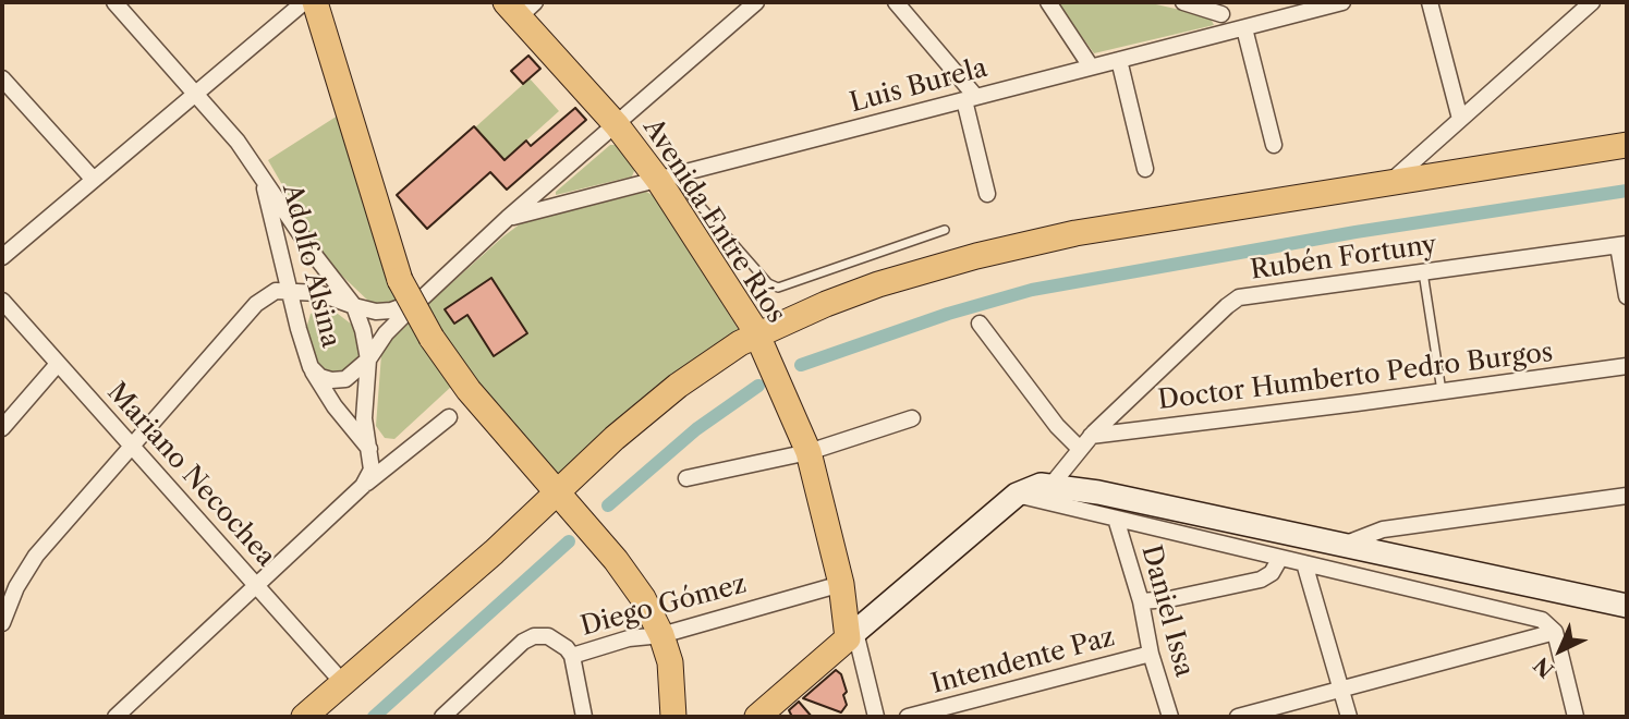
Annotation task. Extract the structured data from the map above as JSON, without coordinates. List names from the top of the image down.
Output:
{
  "streets": {
    "main road": ["Avenida Entre Ríos"],
    "street": [
      "Luis Burela",
      "Rubén Fortuny",
      "Adolfo Alsina",
      "Doctor Humberto Pedro Burgos",
      "Mariano Necochea",
      "Diego Gómez",
      "Daniel Issa",
      "Intendente Paz"
    ]
  },
  "crossings": [
    ["Luis Burela", "Avenida Entre Ríos"],
    ["Luis Burela", "Adolfo Alsina"],
    ["Avenida Entre Ríos", "Adolfo Alsina"],
    ["Avenida Entre Ríos", "Diego Gómez"],
    ["Rubén Fortuny", "Doctor Humberto Pedro Burgos"],
    ["Daniel Issa", "Intendente Paz"]
  ],
  "north": "bottom left"
}
